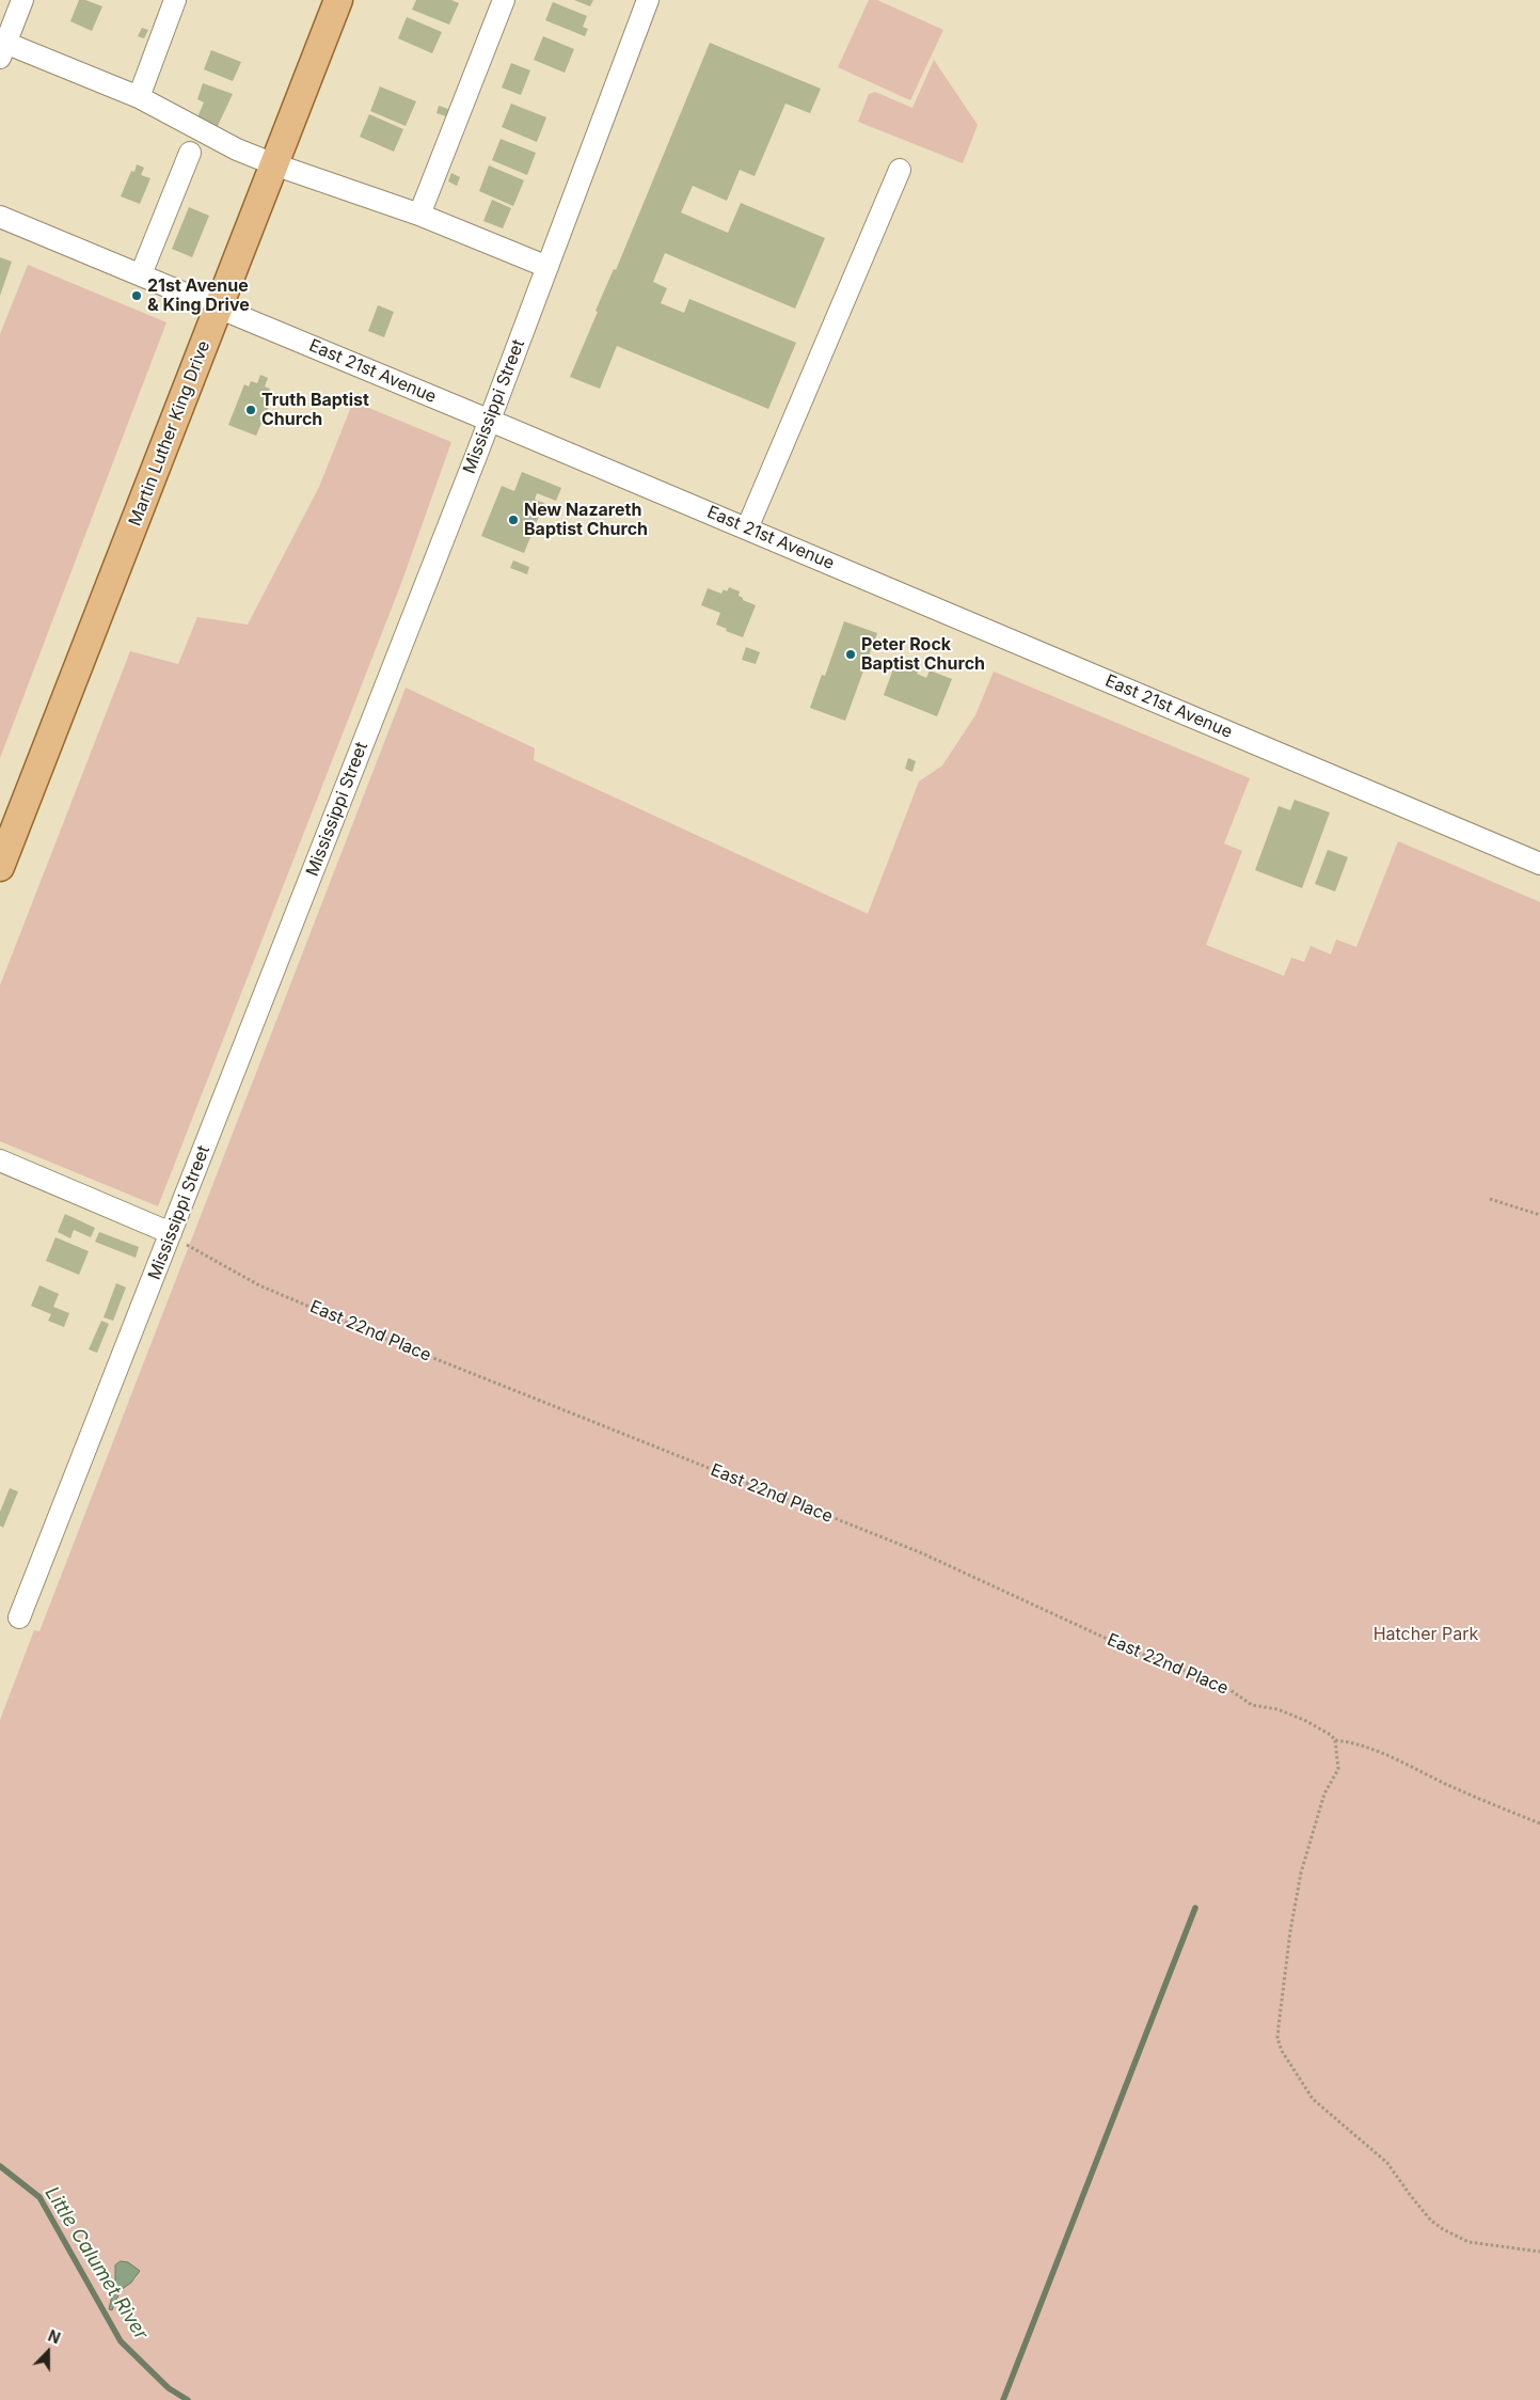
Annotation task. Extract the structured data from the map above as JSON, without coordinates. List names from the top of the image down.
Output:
{
  "streets": {
    "main road": ["Martin Luther King Drive"],
    "street": ["East 21st Avenue", "Mississippi Street"],
    "path": ["East 22nd Place"]
  },
  "crossings": [
    ["East 21st Avenue", "Mississippi Street"],
    ["East 21st Avenue", "Martin Luther King Drive"],
    ["Mississippi Street", "East 22nd Place"]
  ],
  "water": ["Little Calumet River"],
  "parks": ["Hatcher Park"],
  "places": [
    "21st Avenue & King Drive",
    "Truth Baptist Church",
    "New Nazareth Baptist Church",
    "Peter Rock Baptist Church"
  ],
  "north": "top"
}
